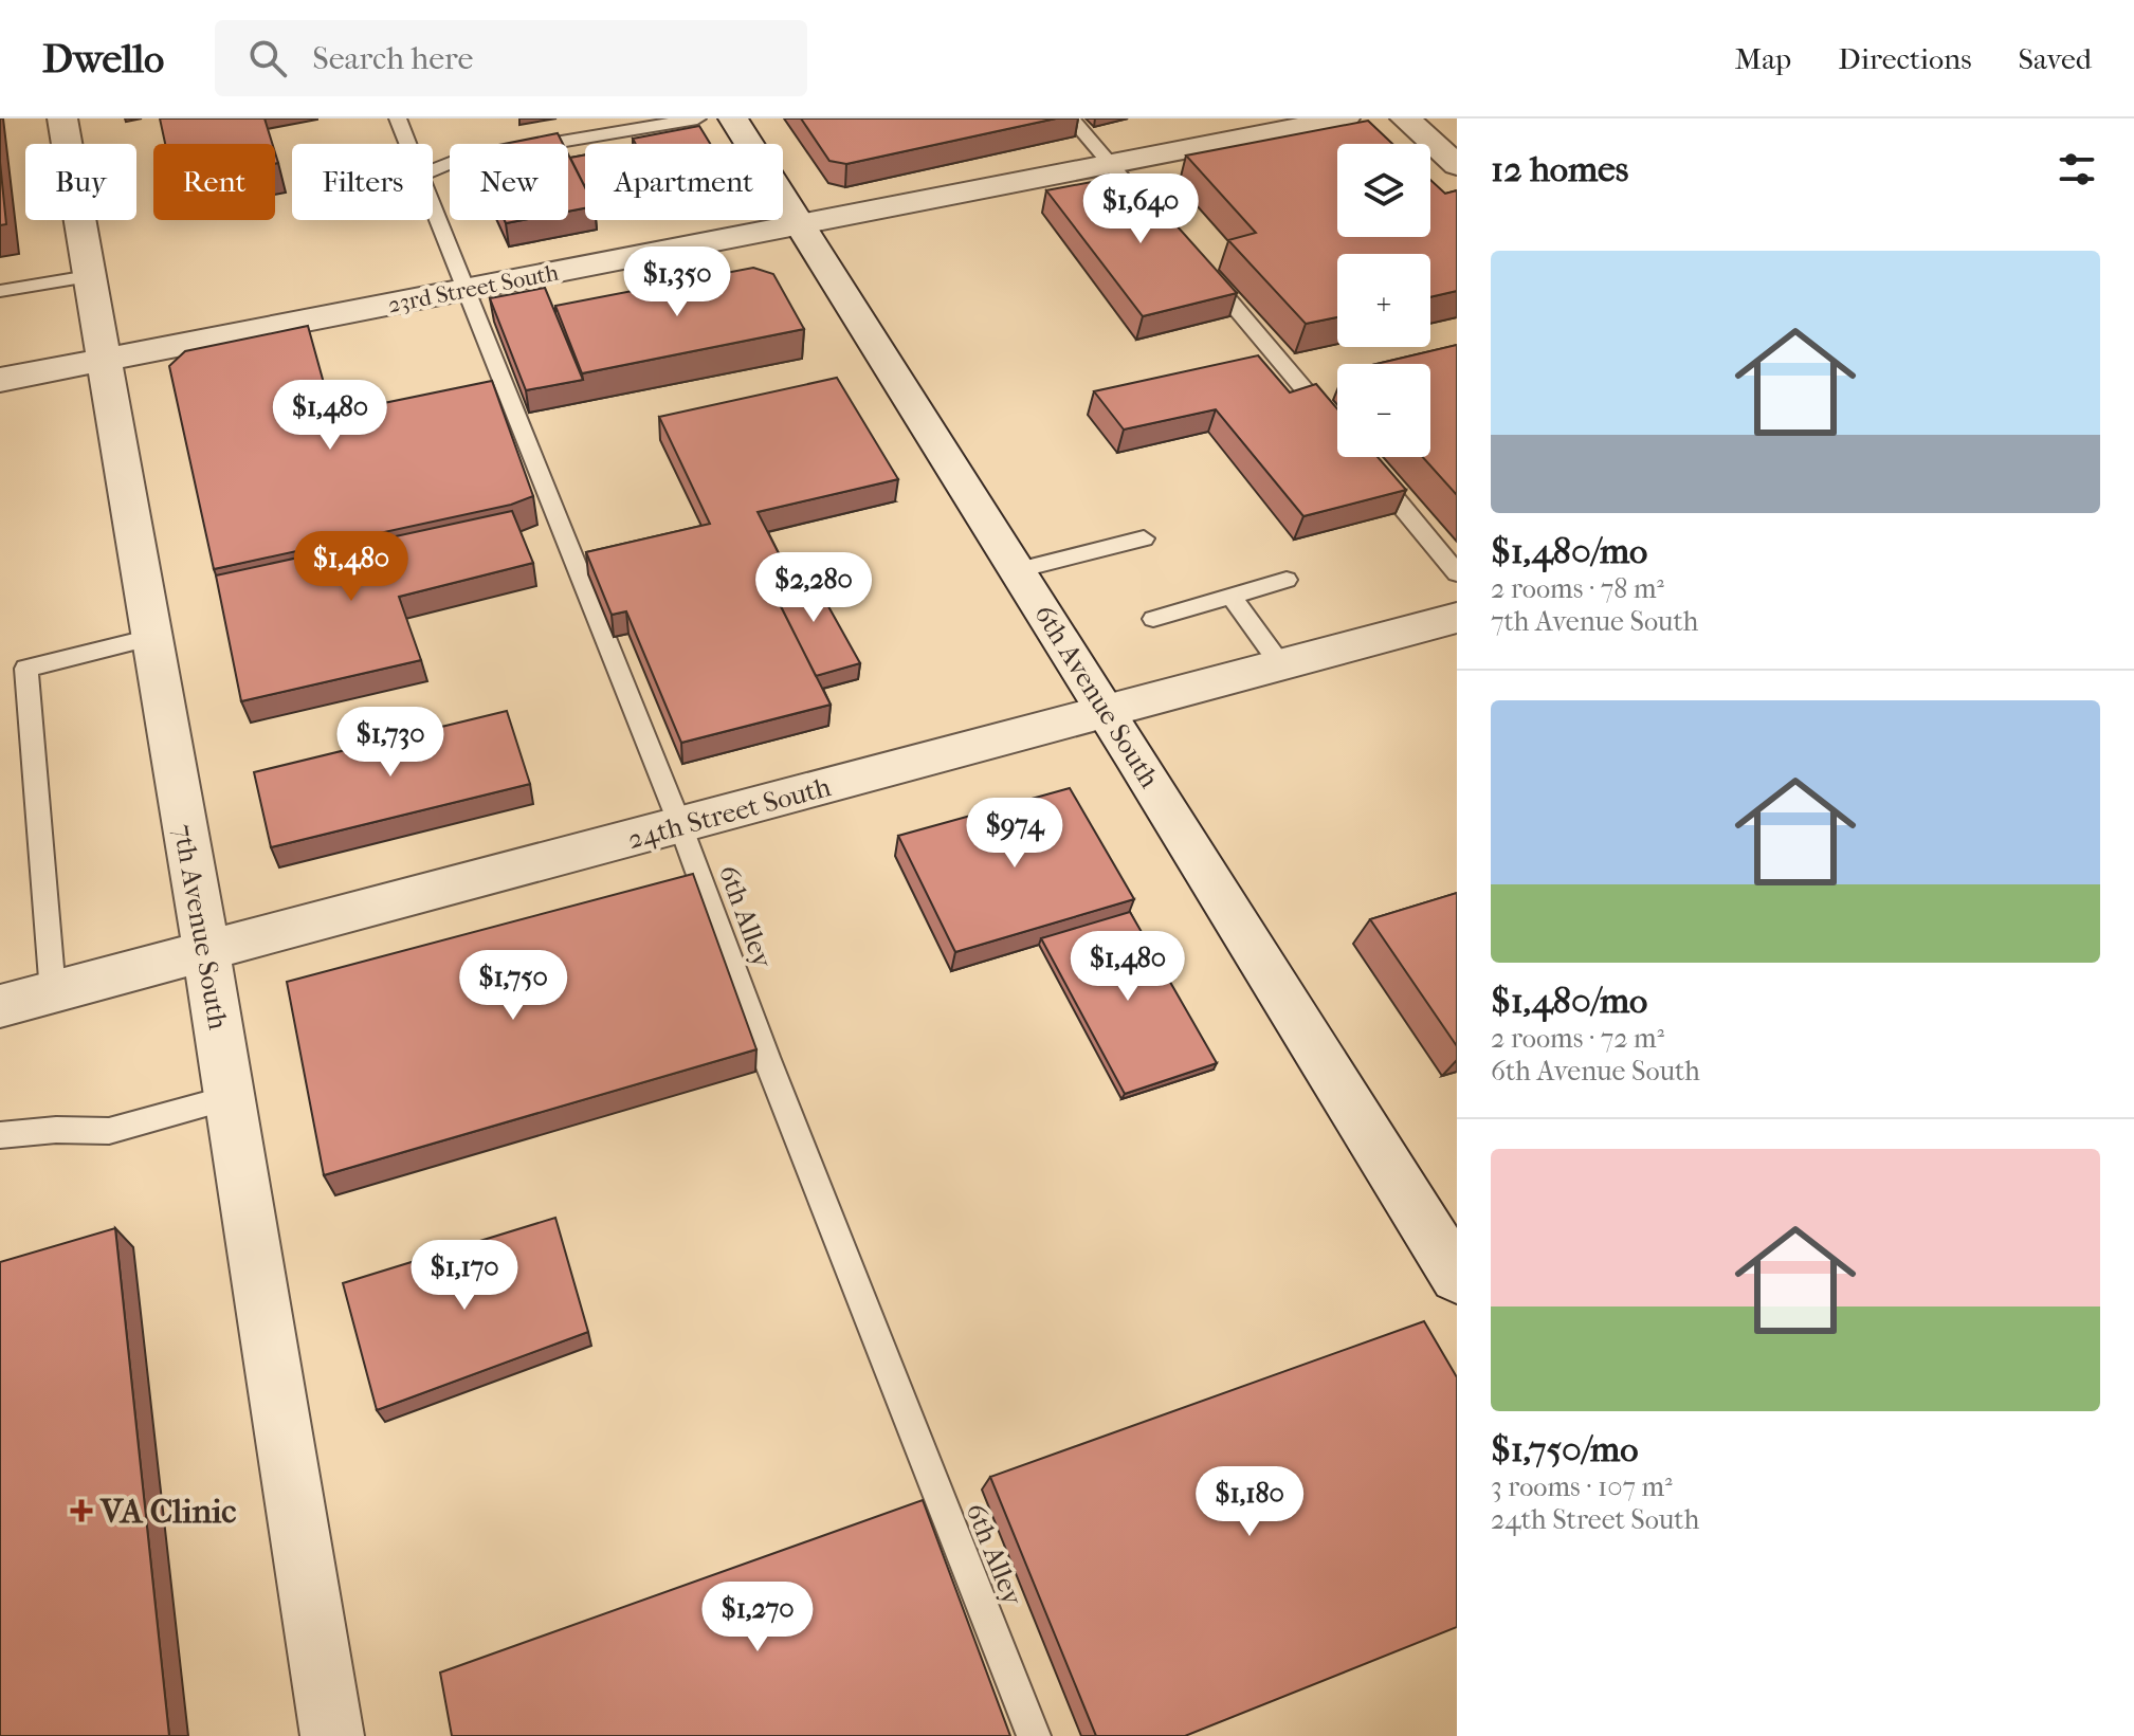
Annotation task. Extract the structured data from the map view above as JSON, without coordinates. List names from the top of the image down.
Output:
{
  "streets": {
    "street": [
      "23rd Street South",
      "6th Avenue South",
      "24th Street South",
      "7th Avenue South"
    ],
    "lane": ["6th Alley"]
  },
  "crossings": [
    ["23rd Street South", "6th Avenue South"],
    ["23rd Street South", "6th Alley"],
    ["23rd Street South", "7th Avenue South"],
    ["6th Avenue South", "24th Street South"],
    ["24th Street South", "6th Alley"],
    ["24th Street South", "7th Avenue South"]
  ],
  "places": {
    "health": ["VA Clinic"]
  },
  "page": {
    "header": "Dwello",
    "search": "Search here",
    "nav": ["Map", "Directions", "Saved"],
    "heading": "12 homes",
    "map_buttons": ["+", "−"],
    "chip": [
      "Buy",
      "Rent",
      "Filters",
      "New",
      "Apartment"
    ],
    "price": [
      "$1,640",
      "$1,350",
      "$1,480",
      "$1,480",
      "$2,280",
      "$1,730",
      "$974",
      "$1,480",
      "$1,750",
      "$1,170",
      "$1,180",
      "$1,270"
    ],
    "list": [
      {
        "name": "$1,480/mo",
        "note": "2 rooms · 78 m² · 7th Avenue South"
      },
      {
        "name": "$1,480/mo",
        "note": "2 rooms · 72 m² · 6th Avenue South"
      },
      {
        "name": "$1,750/mo",
        "note": "3 rooms · 107 m² · 24th Street South"
      }
    ]
  }
}
